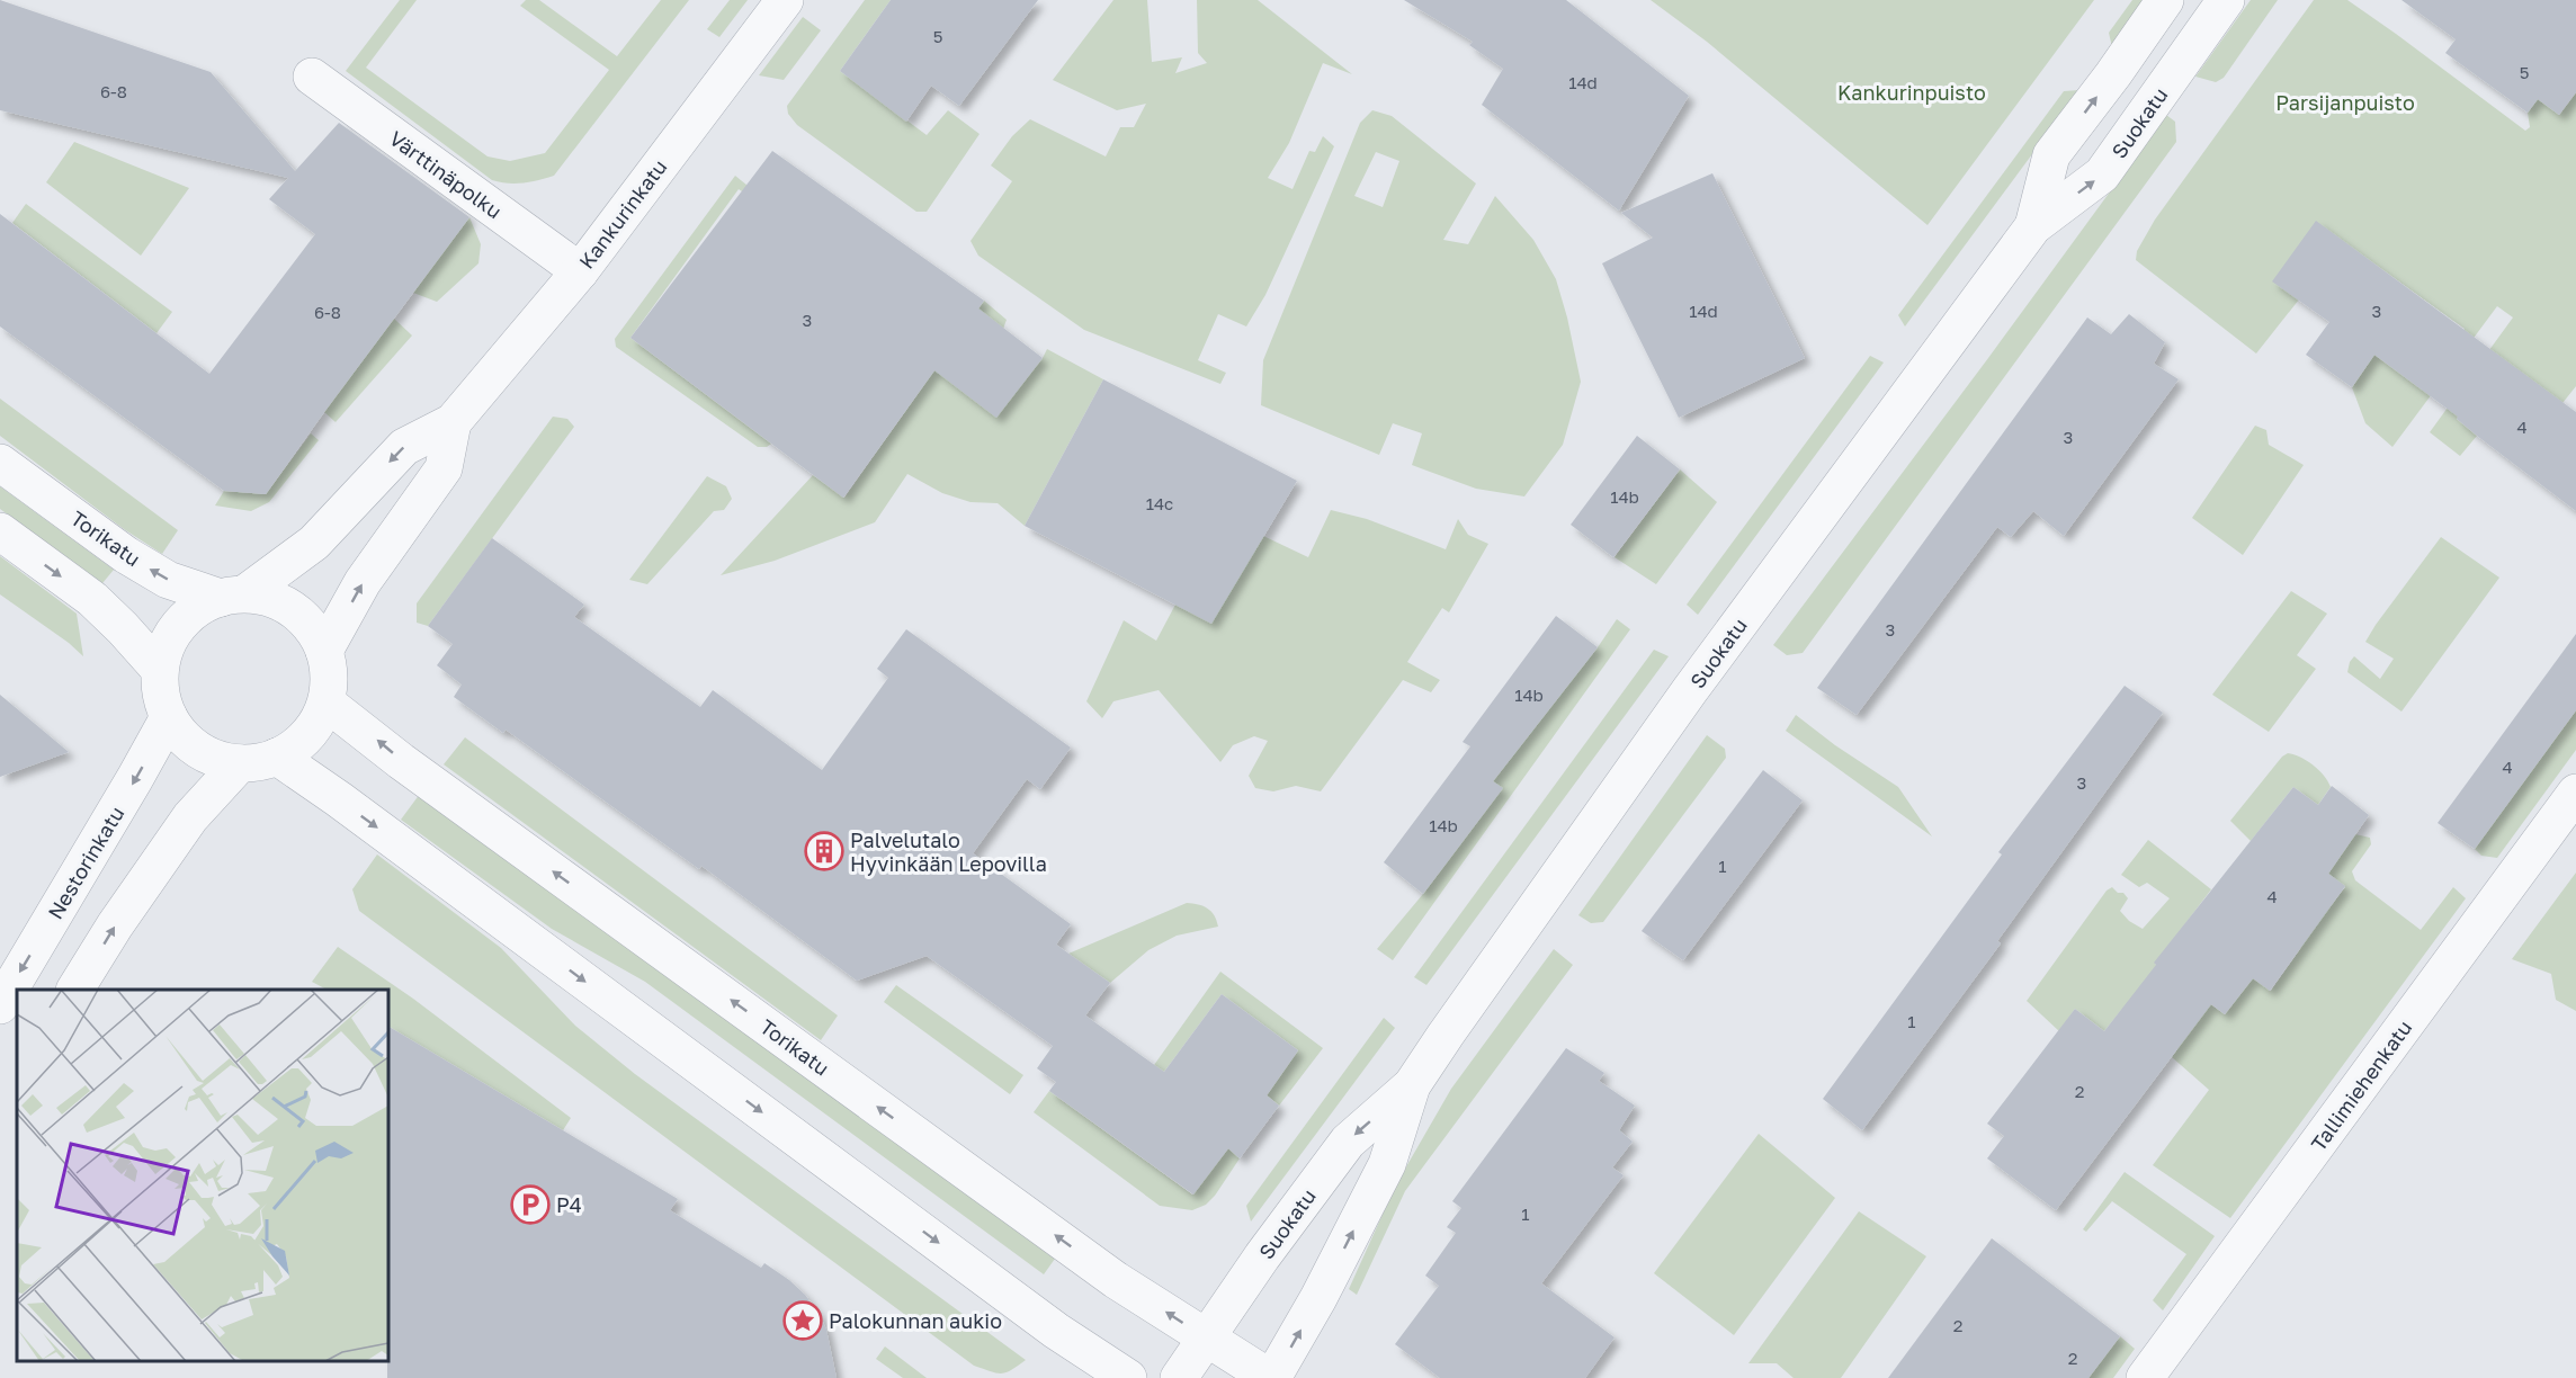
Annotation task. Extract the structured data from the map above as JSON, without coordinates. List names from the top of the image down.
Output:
{
  "streets": {
    "street": [
      "Suokatu",
      "Värttinäpolku",
      "Kankurinkatu",
      "Torikatu",
      "Nestorinkatu",
      "Tallimiehenkatu"
    ]
  },
  "crossings": [
    ["Suokatu", "Torikatu"],
    ["Värttinäpolku", "Kankurinkatu"],
    ["Kankurinkatu", "Torikatu"],
    ["Kankurinkatu", "Nestorinkatu"],
    ["Torikatu", "Nestorinkatu"]
  ],
  "parks": ["Kankurinpuisto", "Parsijanpuisto"],
  "places": {
    "building": ["Palvelutalo Hyvinkään Lepovilla"],
    "parking": ["P4"],
    "place": ["Palokunnan aukio"]
  },
  "house_numbers": [
    "5",
    "5",
    "14d",
    "6-8",
    "14d",
    "3",
    "6-8",
    "3",
    "4",
    "3",
    "14b",
    "14c",
    "3",
    "14b",
    "4",
    "3",
    "14b",
    "1",
    "4",
    "1",
    "2",
    "1",
    "2",
    "2"
  ]
}
